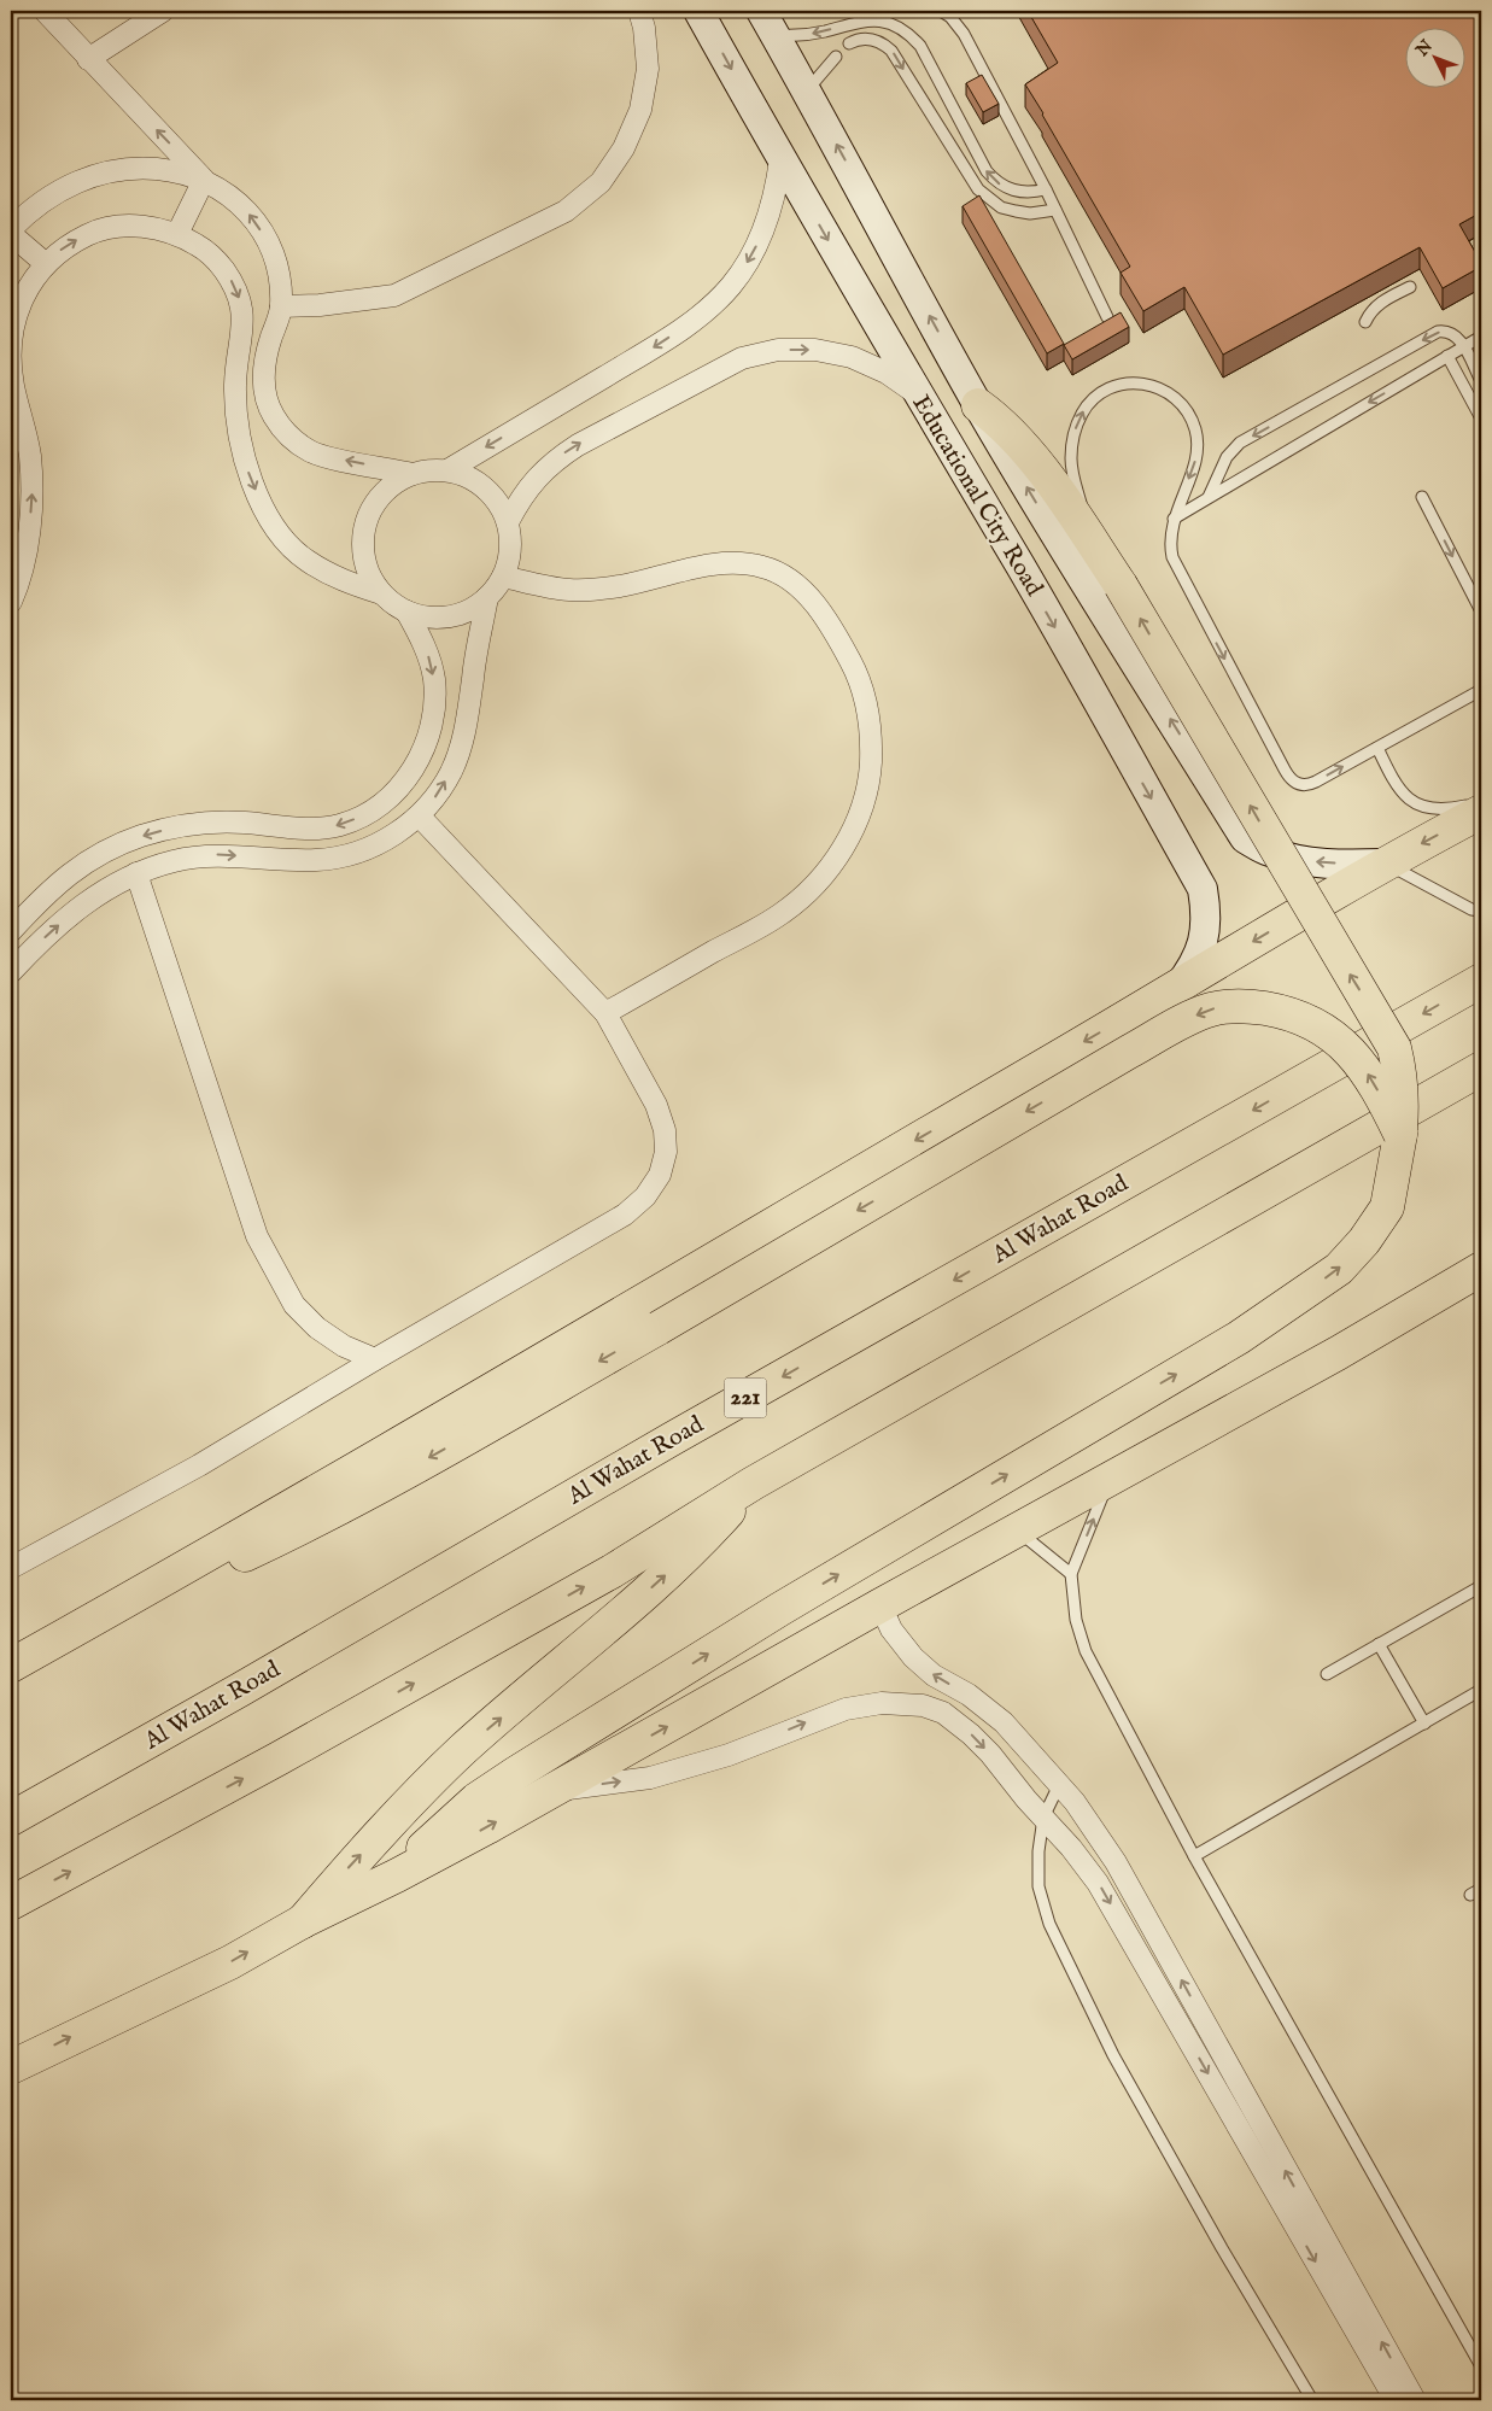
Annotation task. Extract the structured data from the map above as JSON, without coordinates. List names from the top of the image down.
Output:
{
  "streets": {
    "main road": ["Al Wahat Road", "221"],
    "street": ["Educational City Road"]
  },
  "north": "top left"
}
